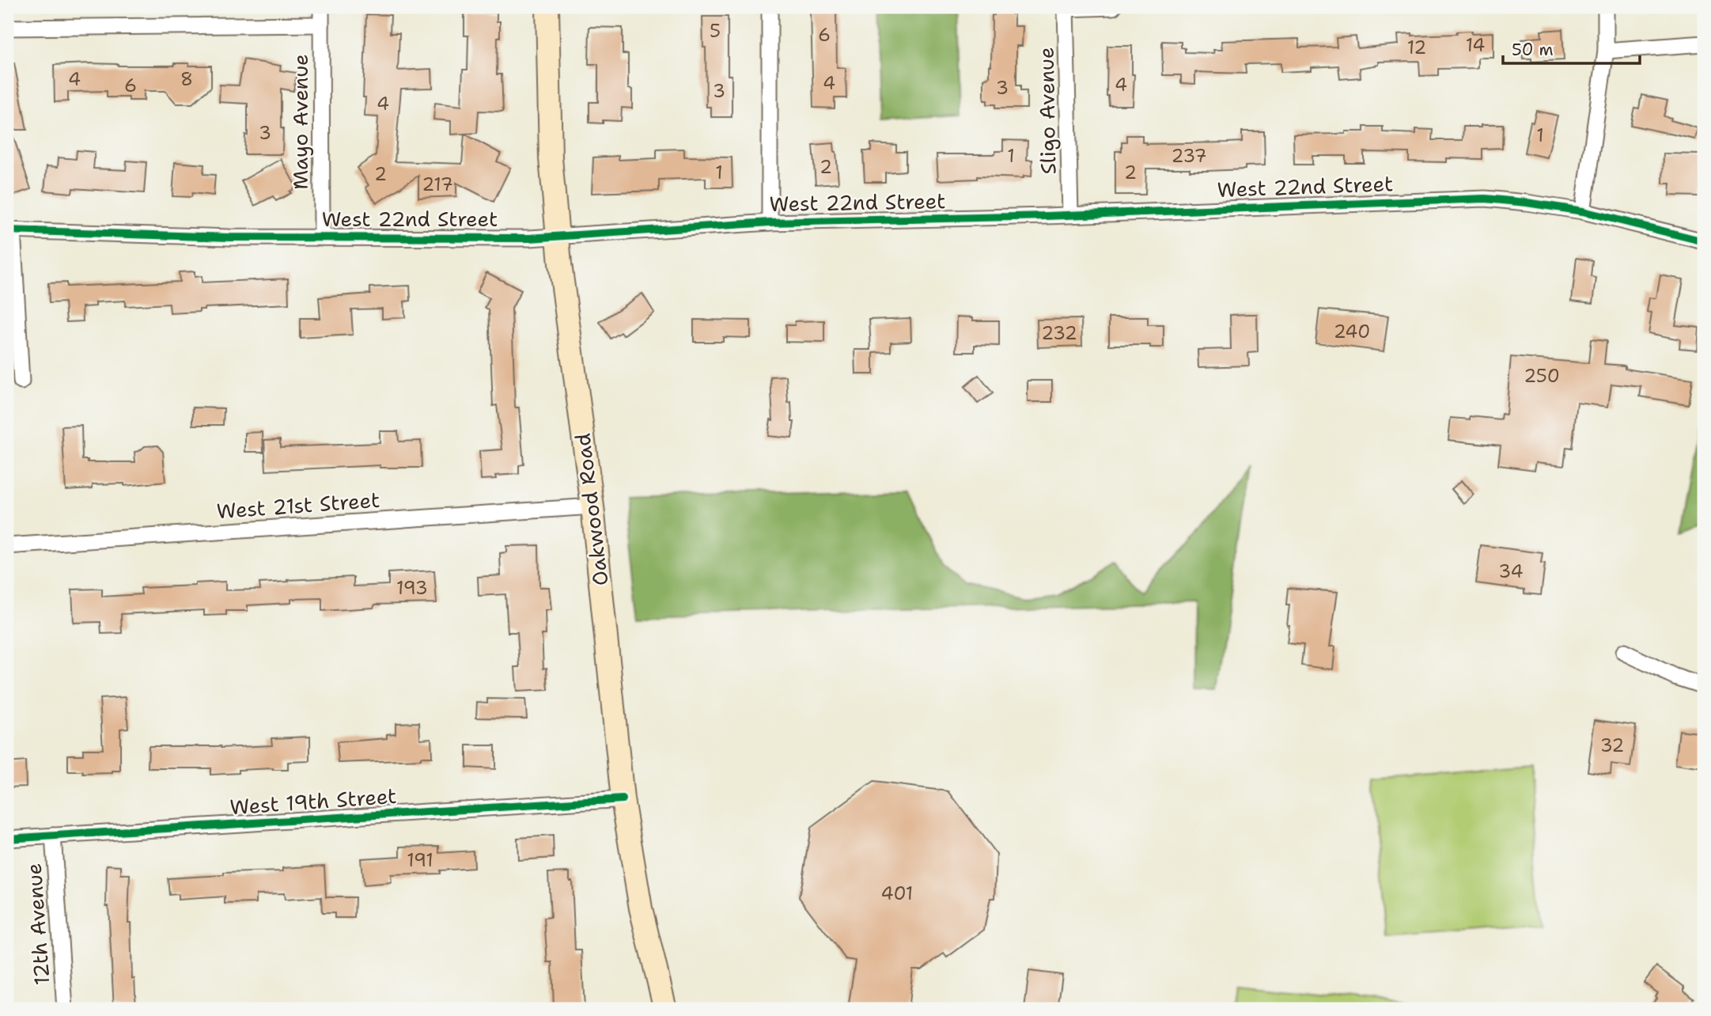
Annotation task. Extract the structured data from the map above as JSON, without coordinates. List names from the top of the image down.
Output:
{
  "streets": {
    "main road": ["Oakwood Road"],
    "street": [
      "Sligo Avenue",
      "Mayo Avenue",
      "West 22nd Street",
      "West 21st Street",
      "West 19th Street",
      "12th Avenue"
    ]
  },
  "crossings": [
    ["Sligo Avenue", "West 22nd Street"],
    ["Mayo Avenue", "West 22nd Street"],
    ["West 22nd Street", "Oakwood Road"],
    ["West 21st Street", "Oakwood Road"],
    ["Oakwood Road", "West 19th Street"],
    ["West 19th Street", "12th Avenue"]
  ],
  "house_numbers": [
    "5",
    "6",
    "14",
    "12",
    "4",
    "8",
    "4",
    "4",
    "6",
    "3",
    "3",
    "4",
    "3",
    "1",
    "1",
    "237",
    "2",
    "1",
    "2",
    "2",
    "217",
    "240",
    "232",
    "250",
    "34",
    "193",
    "32",
    "191",
    "401"
  ],
  "scale_bar": "50 m"
}
